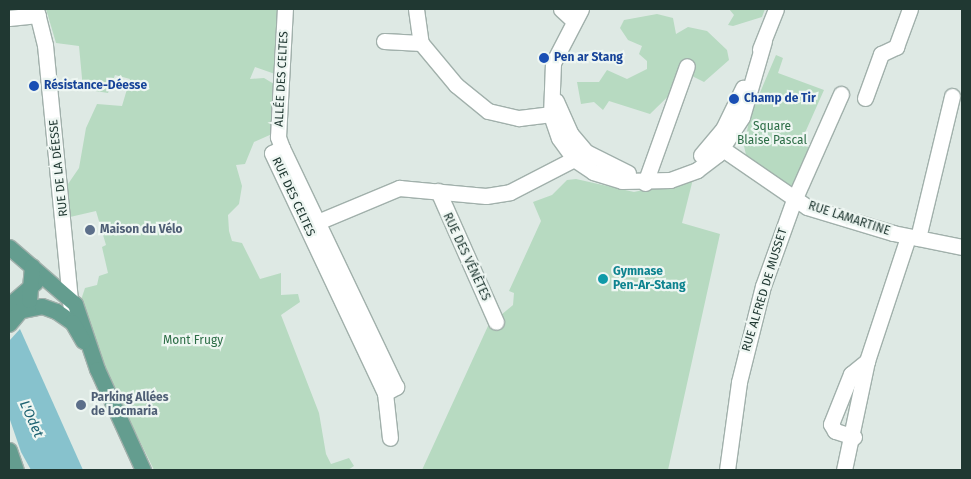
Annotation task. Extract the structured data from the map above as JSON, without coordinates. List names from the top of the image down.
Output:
{
  "streets": {
    "street": [
      "ALLÉE DES CELTES",
      "RUE DE LA DÉESSE",
      "RUE DES CELTES",
      "RUE LAMARTINE",
      "RUE DES VÉNÈTES",
      "RUE ALFRED DE MUSSET"
    ]
  },
  "crossings": [
    ["ALLÉE DES CELTES", "RUE DES CELTES"],
    ["RUE LAMARTINE", "RUE ALFRED DE MUSSET"]
  ],
  "water": ["L'Odet"],
  "parks": ["Square Blaise Pascal", "Mont Frugy"],
  "places": [
    "Pen ar Stang",
    "Résistance-Déesse",
    "Champ de Tir",
    "Maison du Vélo",
    "Gymnase Pen-Ar-Stang",
    "Parking Allées de Locmaria"
  ]
}
